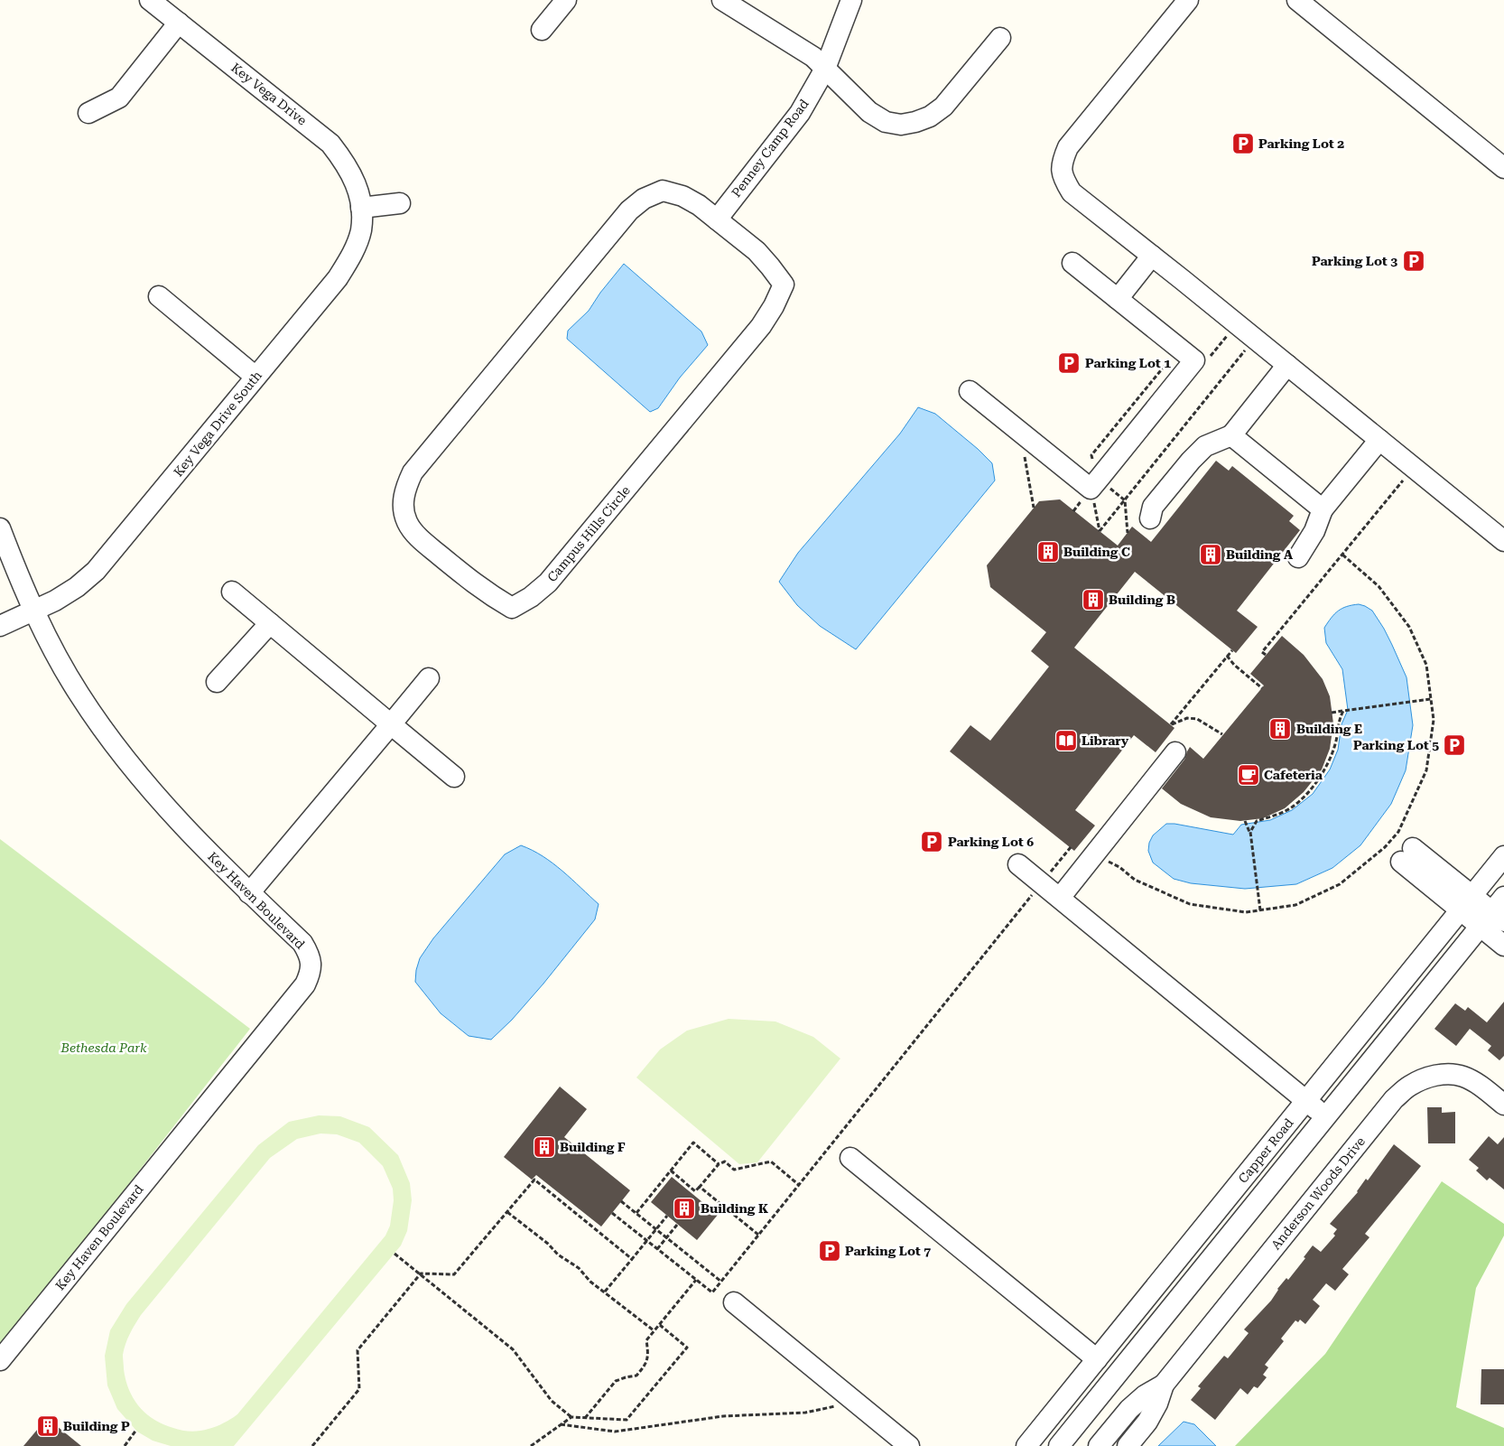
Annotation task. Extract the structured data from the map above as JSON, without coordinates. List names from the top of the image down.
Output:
{
  "streets": {
    "street": [
      "Key Vega Drive",
      "Penney Camp Road",
      "Key Vega Drive South",
      "Campus Hills Circle",
      "Key Haven Boulevard",
      "Capper Road",
      "Anderson Woods Drive"
    ]
  },
  "crossings": [
    ["Key Vega Drive", "Key Vega Drive South"],
    ["Penney Camp Road", "Campus Hills Circle"],
    ["Key Vega Drive South", "Key Haven Boulevard"]
  ],
  "parks": ["Bethesda Park"],
  "places": {
    "parking": [
      "Parking Lot 2",
      "Parking Lot 3",
      "Parking Lot 1",
      "Parking Lot 5",
      "Parking Lot 6",
      "Parking Lot 7"
    ],
    "building": [
      "Building C",
      "Building A",
      "Building B",
      "Building E",
      "Building F",
      "Building K",
      "Building P"
    ],
    "library": ["Library"],
    "cafe": ["Cafeteria"]
  }
}
